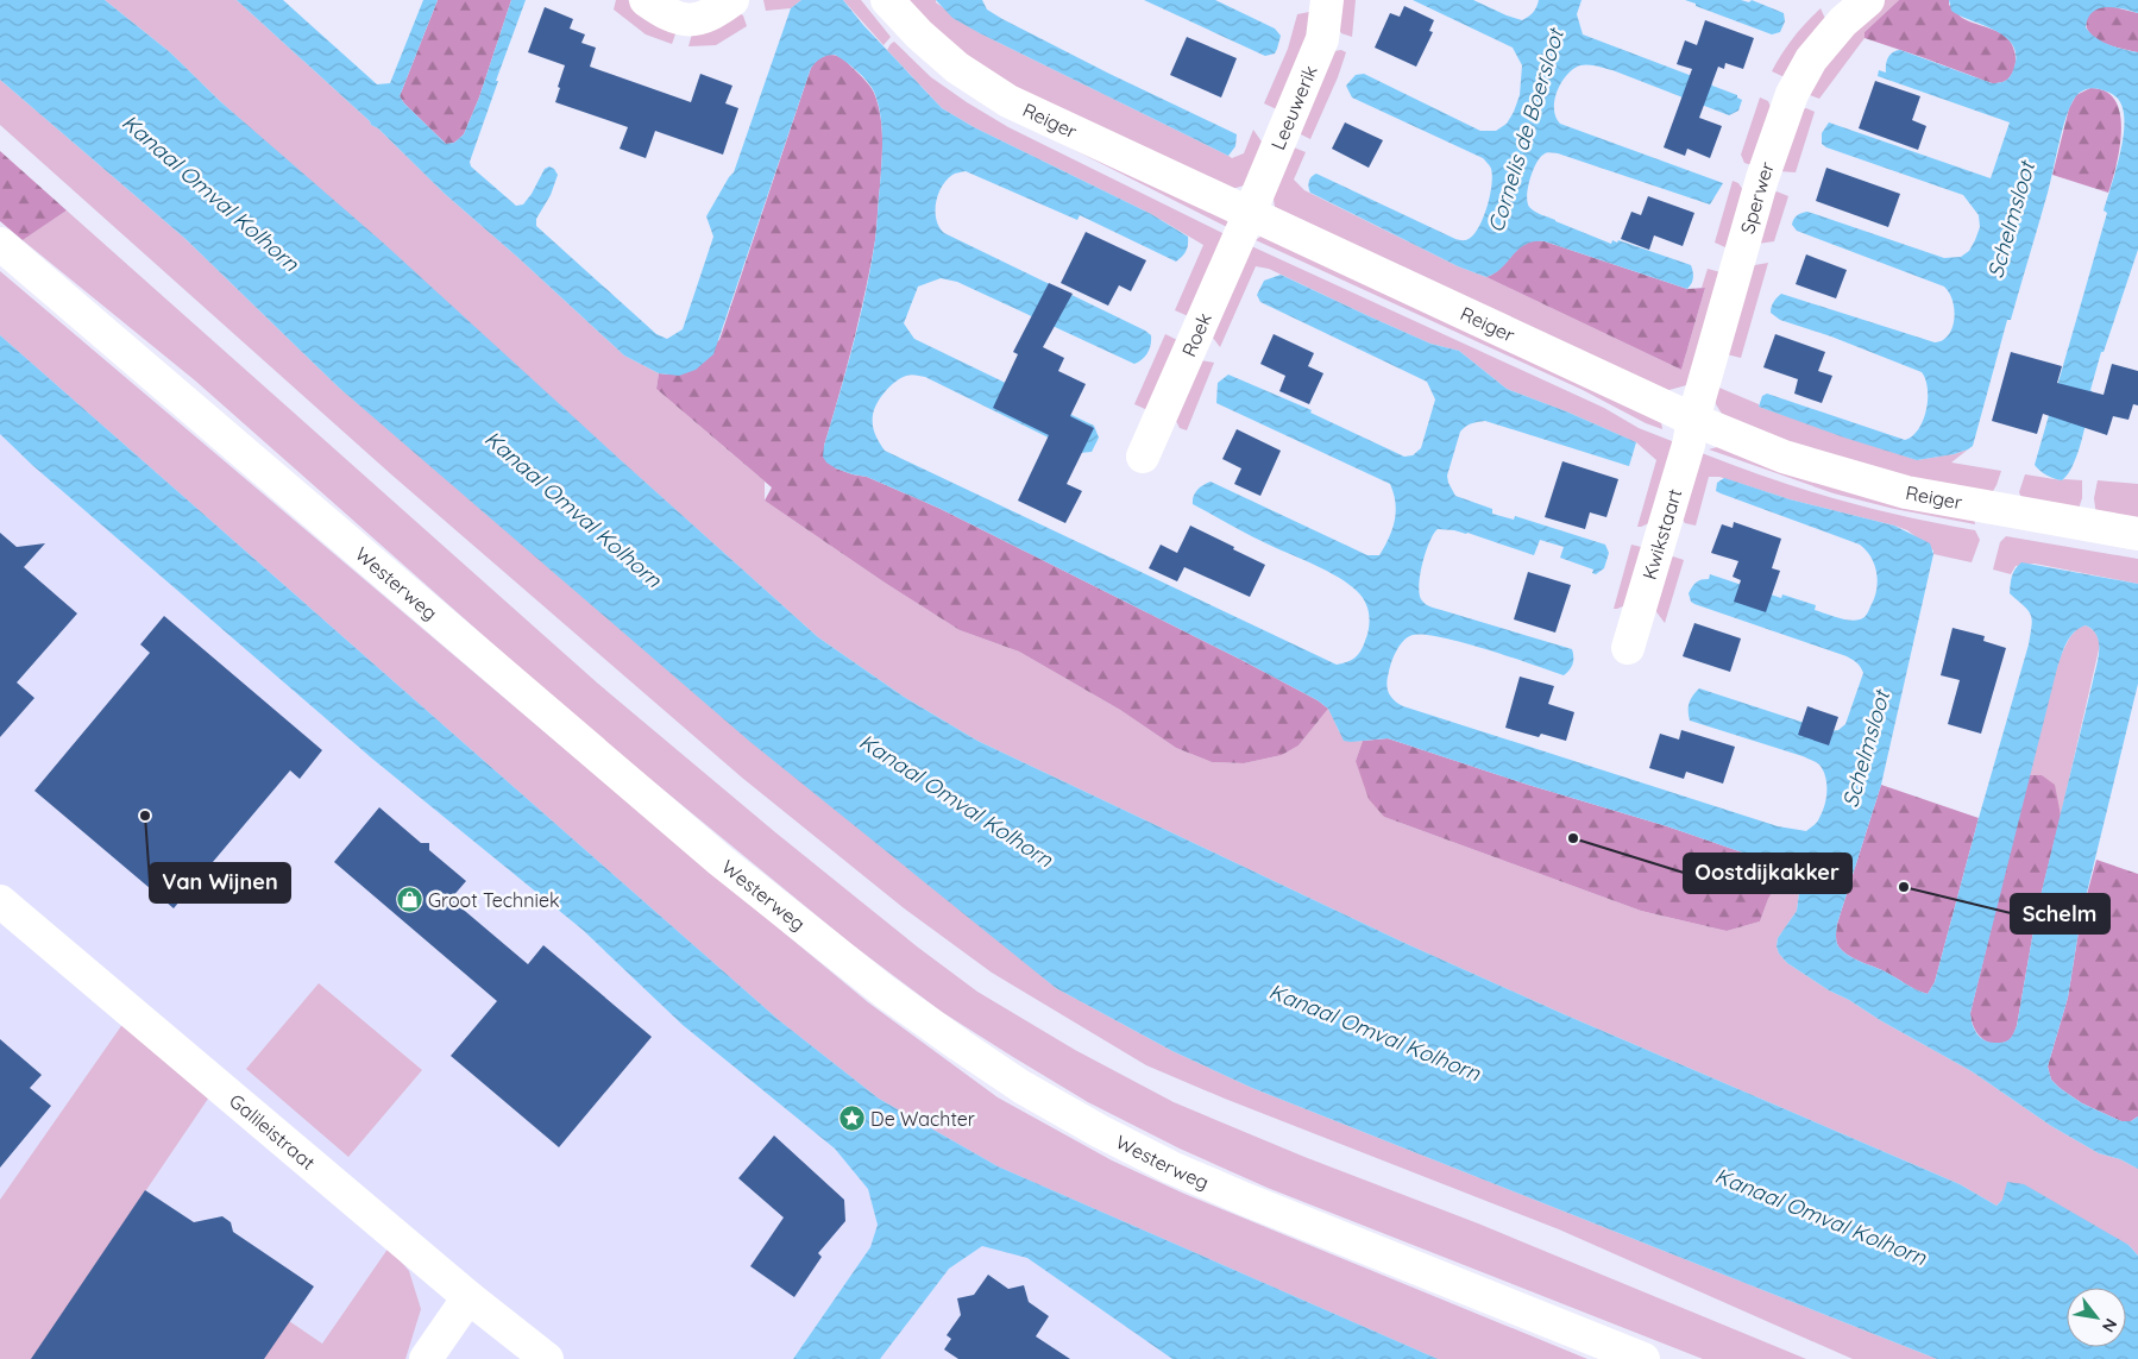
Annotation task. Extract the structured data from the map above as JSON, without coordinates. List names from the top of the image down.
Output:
{
  "streets": {
    "street": [
      "Leeuwerik",
      "Reiger",
      "Sperwer",
      "Roek",
      "Kwikstaart",
      "Westerweg",
      "Galileistraat"
    ]
  },
  "crossings": [
    ["Leeuwerik", "Reiger"],
    ["Leeuwerik", "Roek"],
    ["Reiger", "Sperwer"],
    ["Reiger", "Roek"],
    ["Reiger", "Kwikstaart"],
    ["Sperwer", "Kwikstaart"]
  ],
  "water": ["Cornelis de Boersloot", "Kanaal Omval Kolhorn", "Schelmsloot"],
  "places": {
    "other": ["Van Wijnen", "Oostdijkakker", "Schelm"],
    "shop": ["Groot Techniek"],
    "place": ["De Wachter"]
  },
  "north": "bottom right"
}
